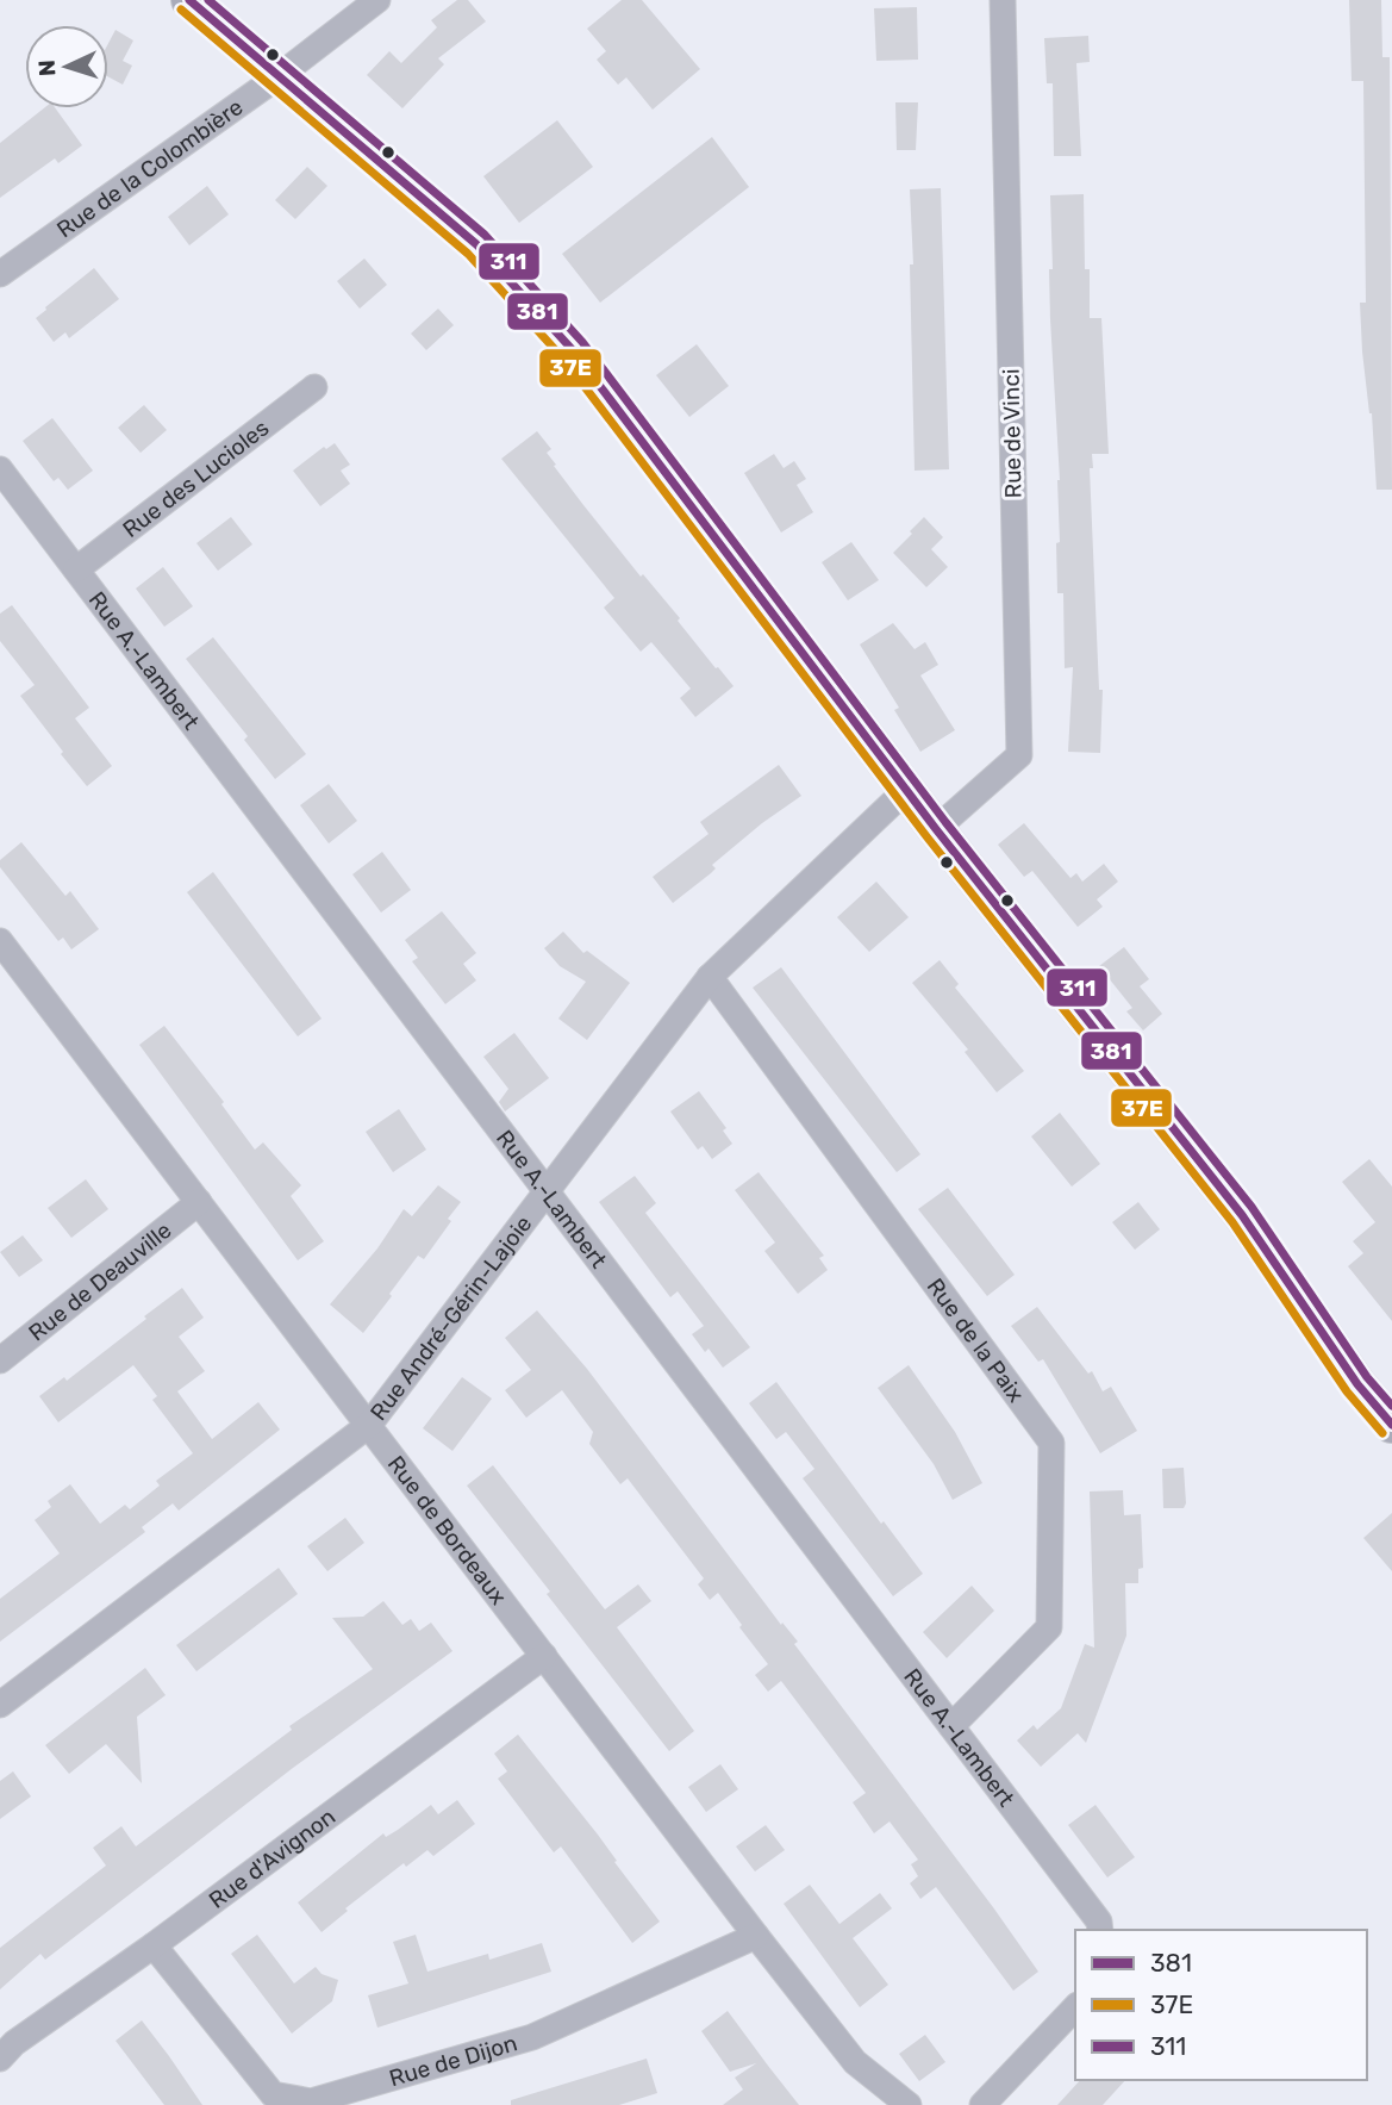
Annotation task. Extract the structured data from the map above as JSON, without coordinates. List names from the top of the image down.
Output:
{
  "streets": {
    "street": [
      "Rue de la Colombière",
      "Rue de Vinci",
      "Rue des Lucioles",
      "Rue A.-Lambert",
      "Rue de Deauville",
      "Rue André-Gérin-Lajoie",
      "Rue de la Paix",
      "Rue de Bordeaux",
      "Rue d'Avignon",
      "Rue de Dijon"
    ]
  },
  "crossings": [
    ["Rue des Lucioles", "Rue A.-Lambert"],
    ["Rue A.-Lambert", "Rue André-Gérin-Lajoie"],
    ["Rue A.-Lambert", "Rue de la Paix"],
    ["Rue de Deauville", "Rue de Bordeaux"],
    ["Rue André-Gérin-Lajoie", "Rue de la Paix"],
    ["Rue André-Gérin-Lajoie", "Rue de Bordeaux"],
    ["Rue de Bordeaux", "Rue d'Avignon"],
    ["Rue de Bordeaux", "Rue de Dijon"],
    ["Rue d'Avignon", "Rue de Dijon"]
  ],
  "lines": ["transit line 381", "transit line 311", "transit line 37E"],
  "legend": ["381", "37E", "311"],
  "north": "left"
}
